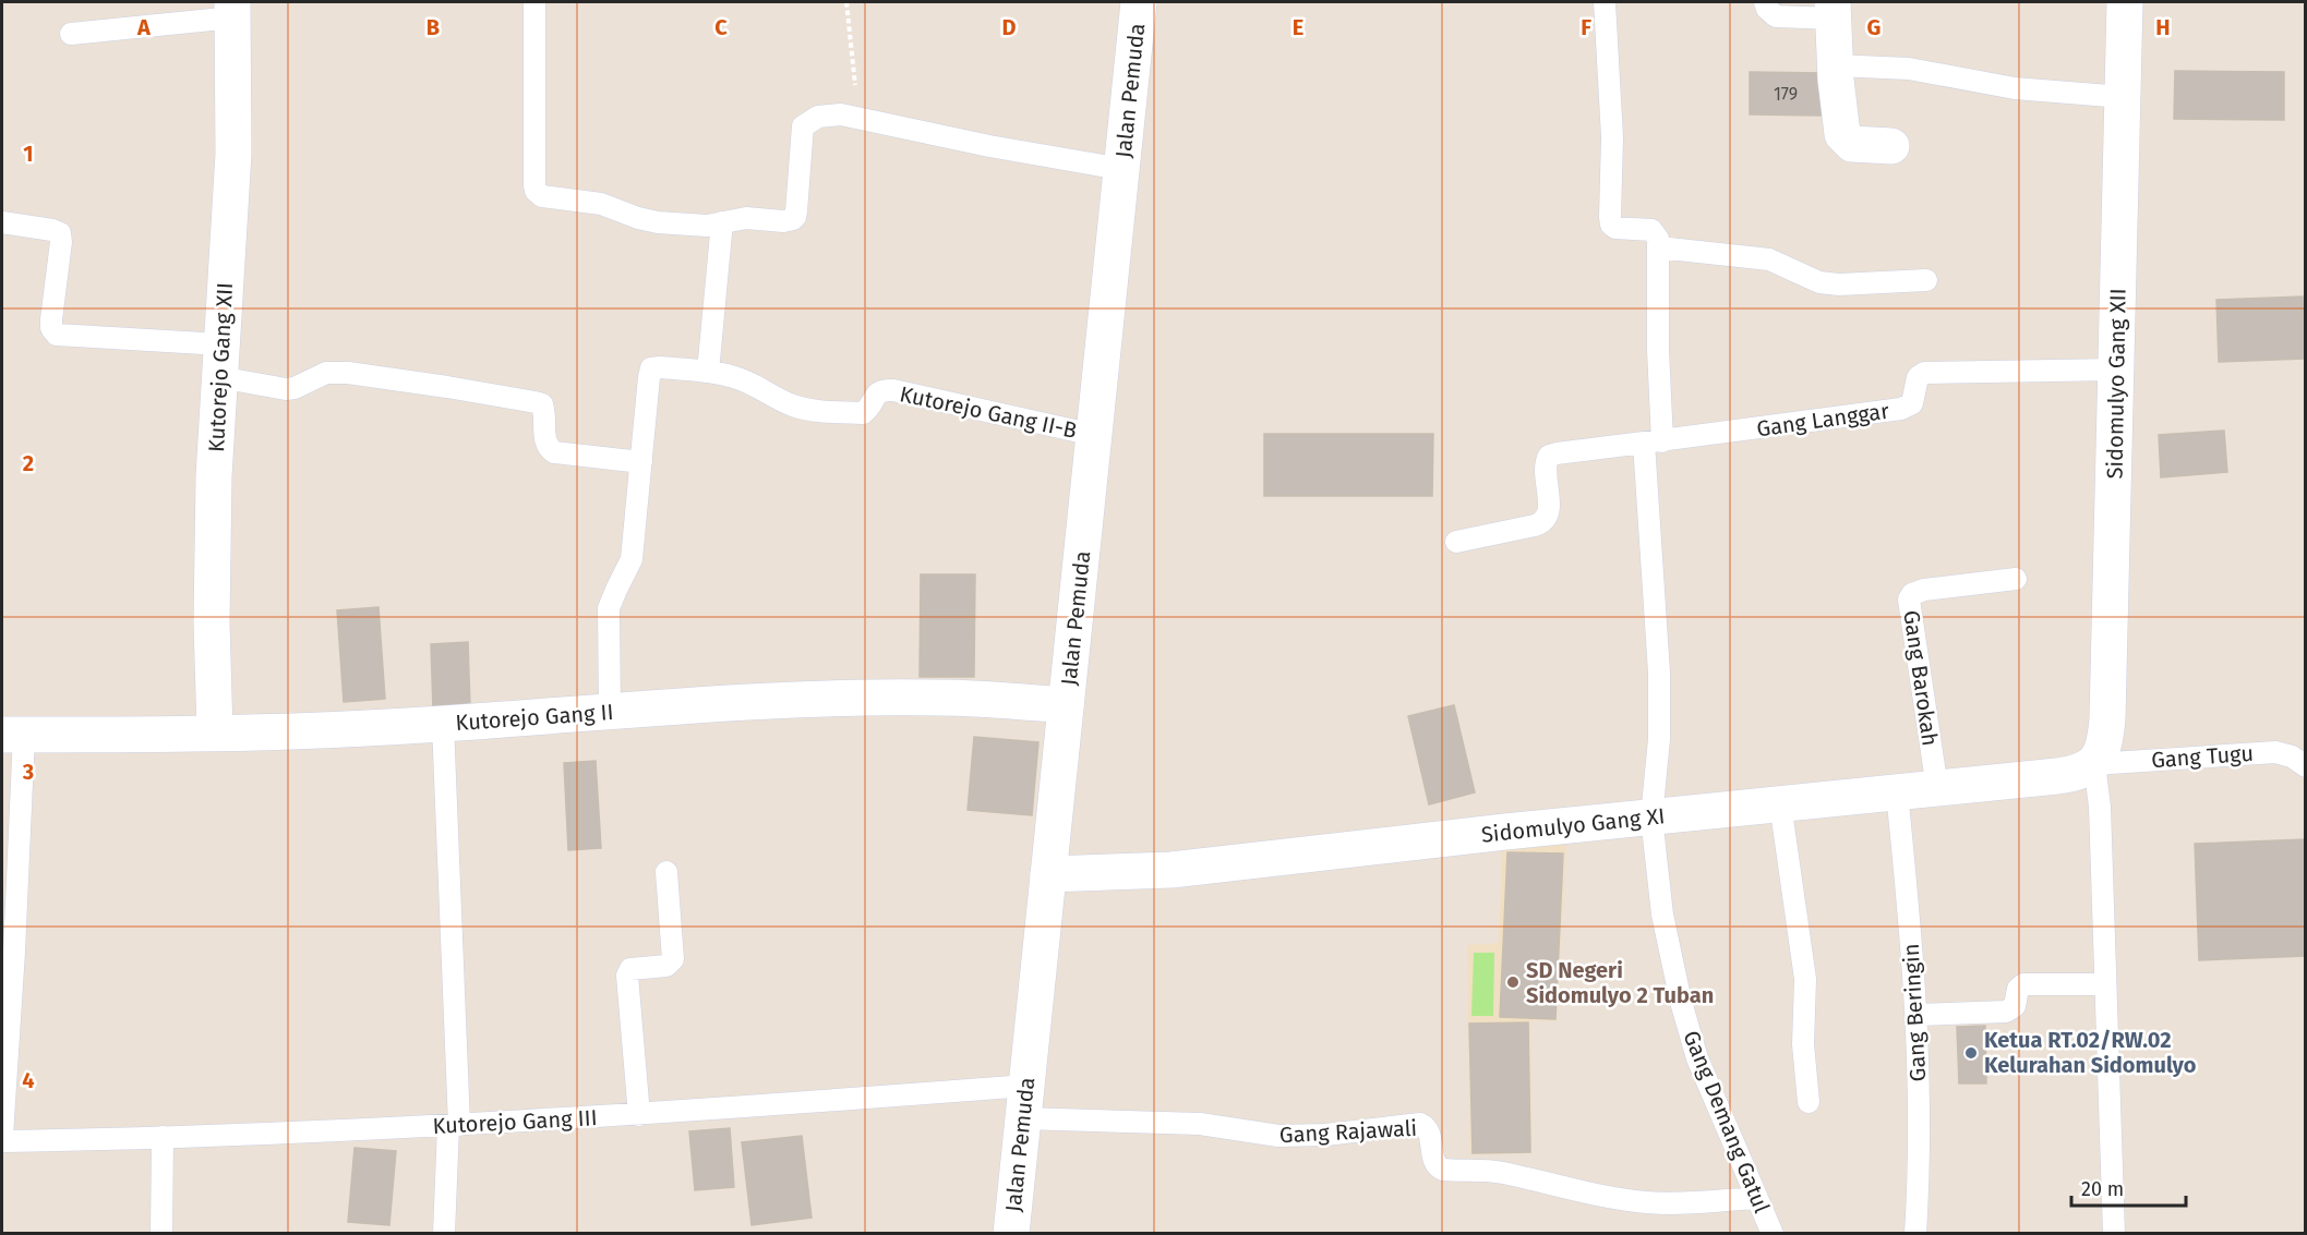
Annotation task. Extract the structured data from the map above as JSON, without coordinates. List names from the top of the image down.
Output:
{
  "streets": {
    "street": [
      "Jalan Pemuda",
      "Kutorejo Gang XII",
      "Sidomulyo Gang XII",
      "Kutorejo Gang II",
      "Sidomulyo Gang XI"
    ],
    "lane": [
      "Kutorejo Gang II-B",
      "Gang Langgar",
      "Gang Barokah",
      "Gang Tugu",
      "Gang Beringin",
      "Kutorejo Gang III",
      "Gang Demang Gatul",
      "Gang Rajawali"
    ]
  },
  "crossings": [
    ["Jalan Pemuda", "Kutorejo Gang II-B"],
    ["Jalan Pemuda", "Kutorejo Gang II"],
    ["Jalan Pemuda", "Sidomulyo Gang XI"],
    ["Jalan Pemuda", "Kutorejo Gang III"],
    ["Jalan Pemuda", "Gang Rajawali"],
    ["Kutorejo Gang XII", "Kutorejo Gang II"],
    ["Sidomulyo Gang XII", "Gang Langgar"],
    ["Sidomulyo Gang XII", "Gang Tugu"],
    ["Sidomulyo Gang XII", "Sidomulyo Gang XI"],
    ["Gang Langgar", "Gang Demang Gatul"],
    ["Gang Barokah", "Sidomulyo Gang XI"],
    ["Kutorejo Gang II", "Kutorejo Gang III"],
    ["Gang Tugu", "Sidomulyo Gang XI"],
    ["Sidomulyo Gang XI", "Gang Beringin"],
    ["Sidomulyo Gang XI", "Gang Demang Gatul"],
    ["Kutorejo Gang III", "Gang Rajawali"],
    ["Gang Demang Gatul", "Gang Rajawali"]
  ],
  "places": ["SD Negeri Sidomulyo 2 Tuban", "Ketua RT.02/RW.02 Kelurahan Sidomulyo"],
  "house_numbers": ["179"],
  "scale_bar": "20 m",
  "grid": {
    "columns": [
      "A",
      "B",
      "C",
      "D",
      "E",
      "F",
      "G",
      "H"
    ],
    "rows": [
      "1",
      "2",
      "3",
      "4"
    ]
  }
}
